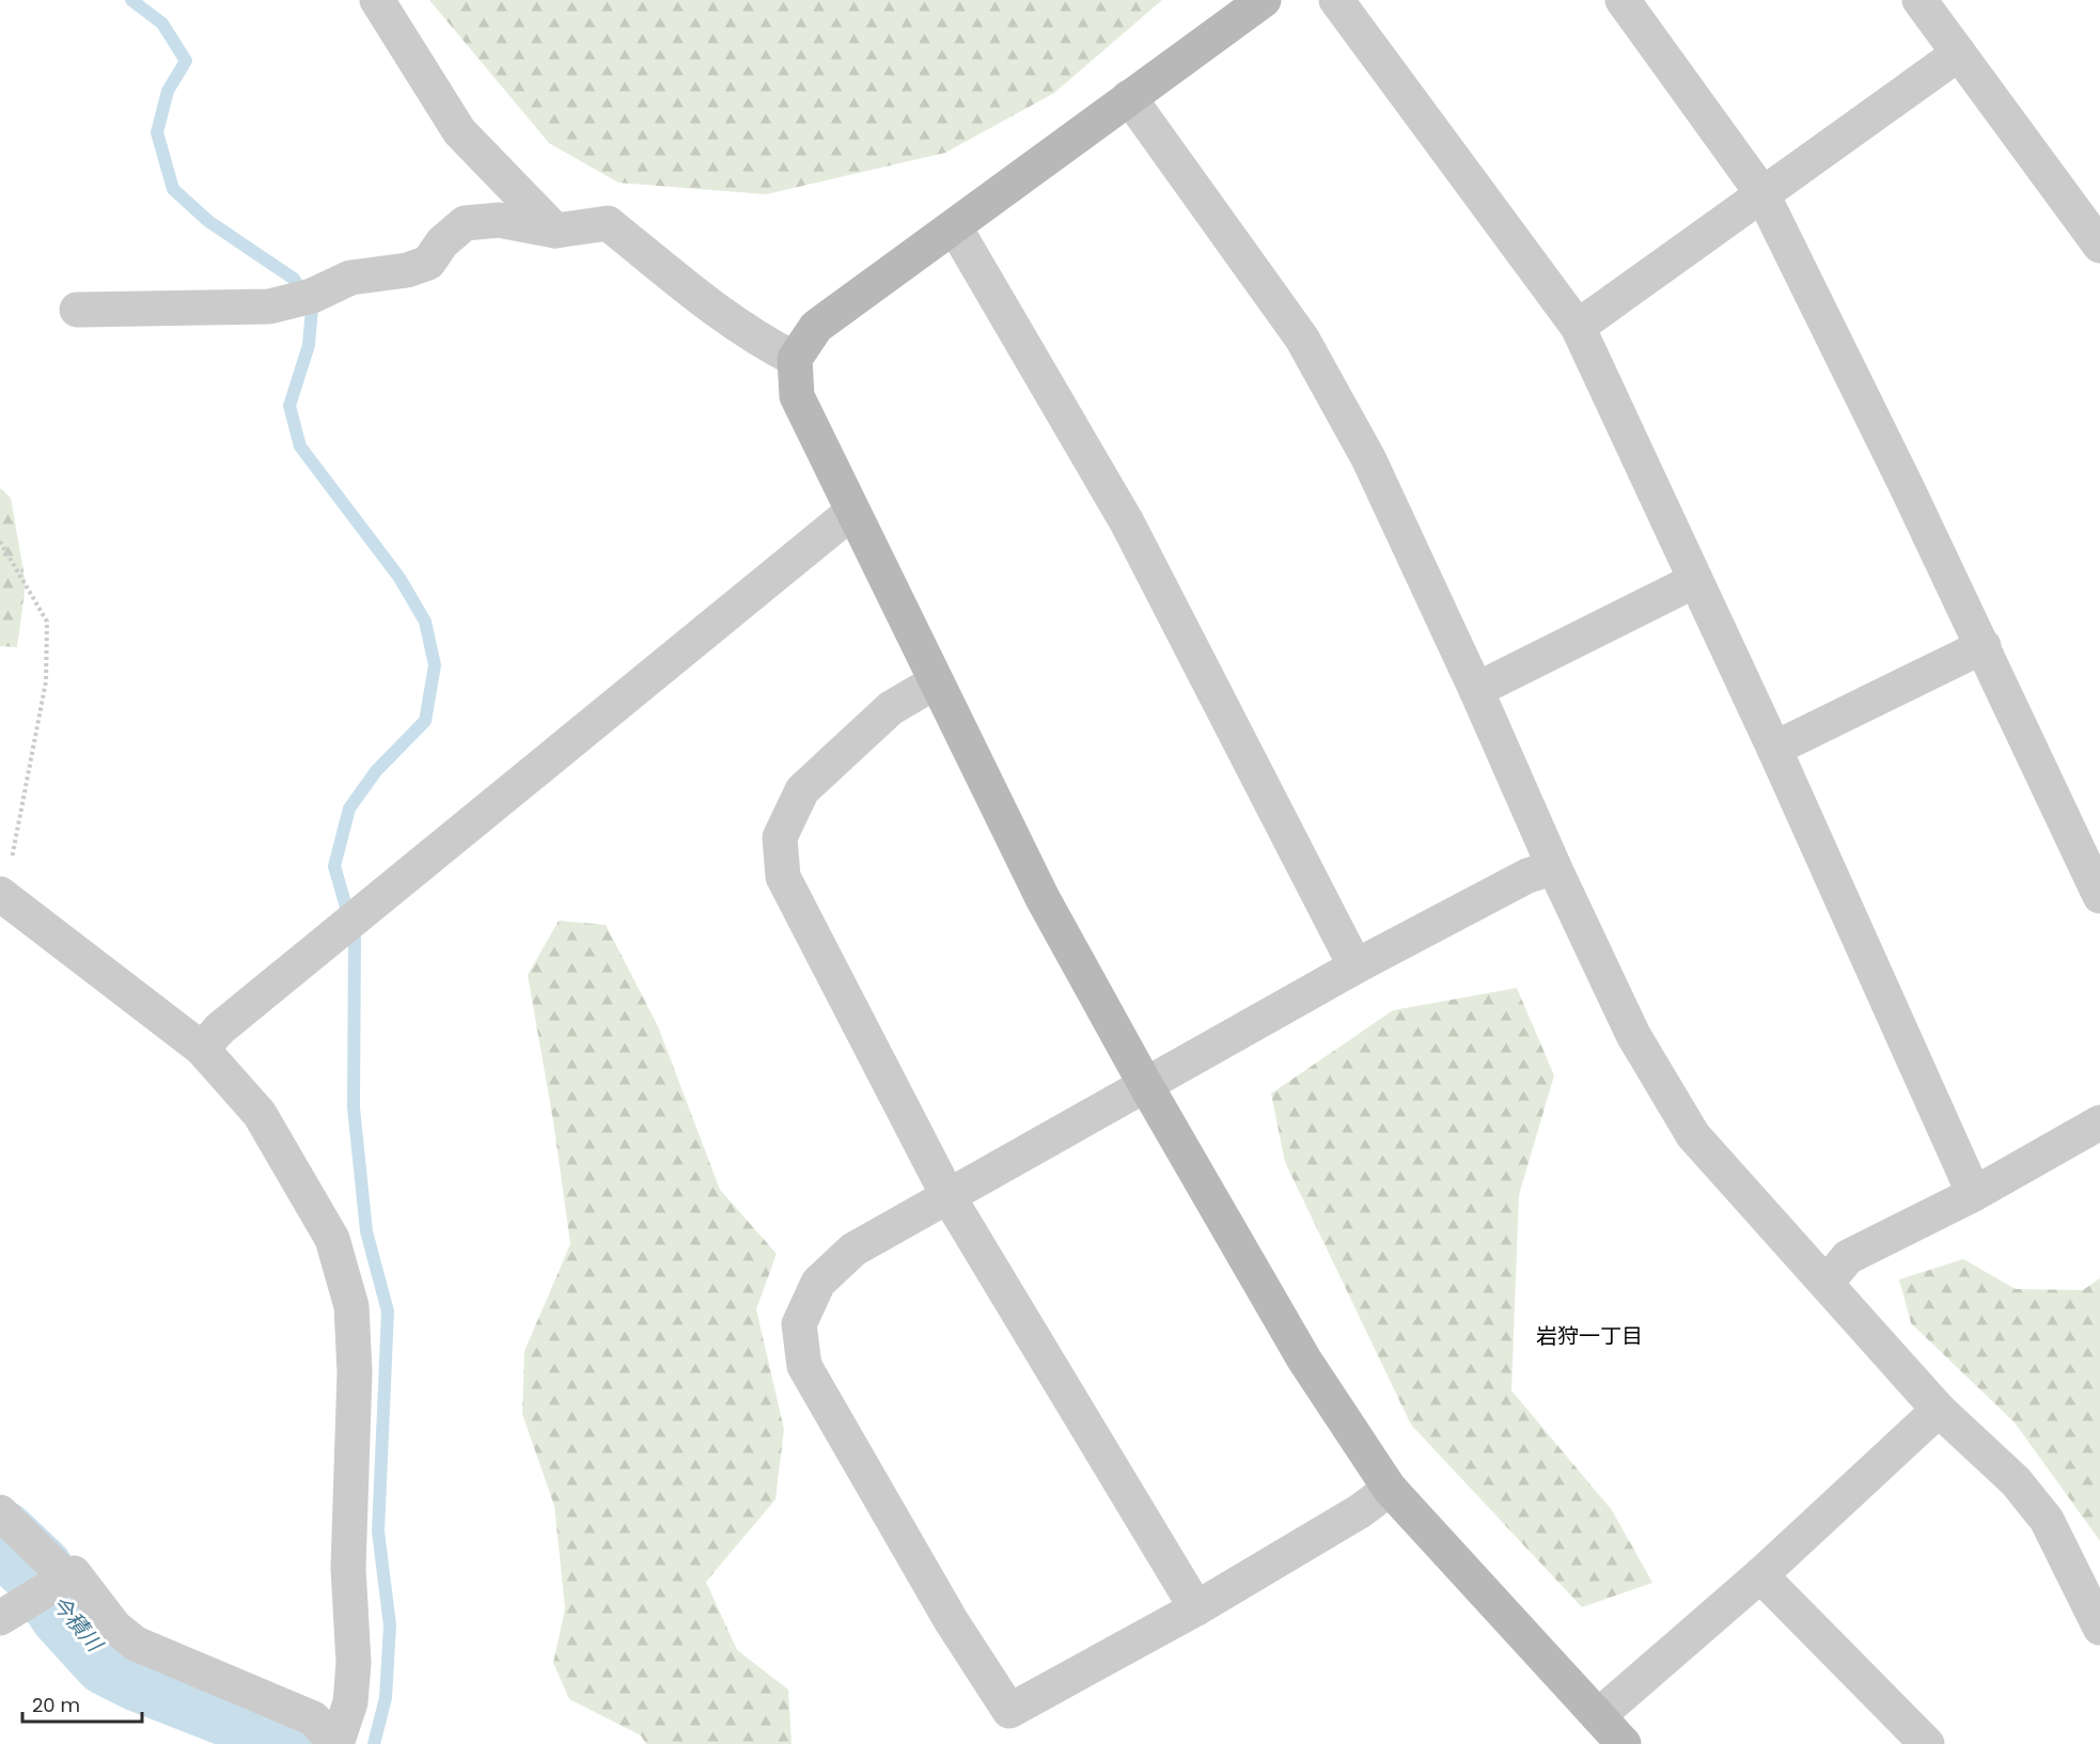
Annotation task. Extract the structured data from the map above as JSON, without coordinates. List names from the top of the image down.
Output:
{
  "districts": ["岩狩一丁目"],
  "water": ["今積川"],
  "scale_bar": "20 m"
}
